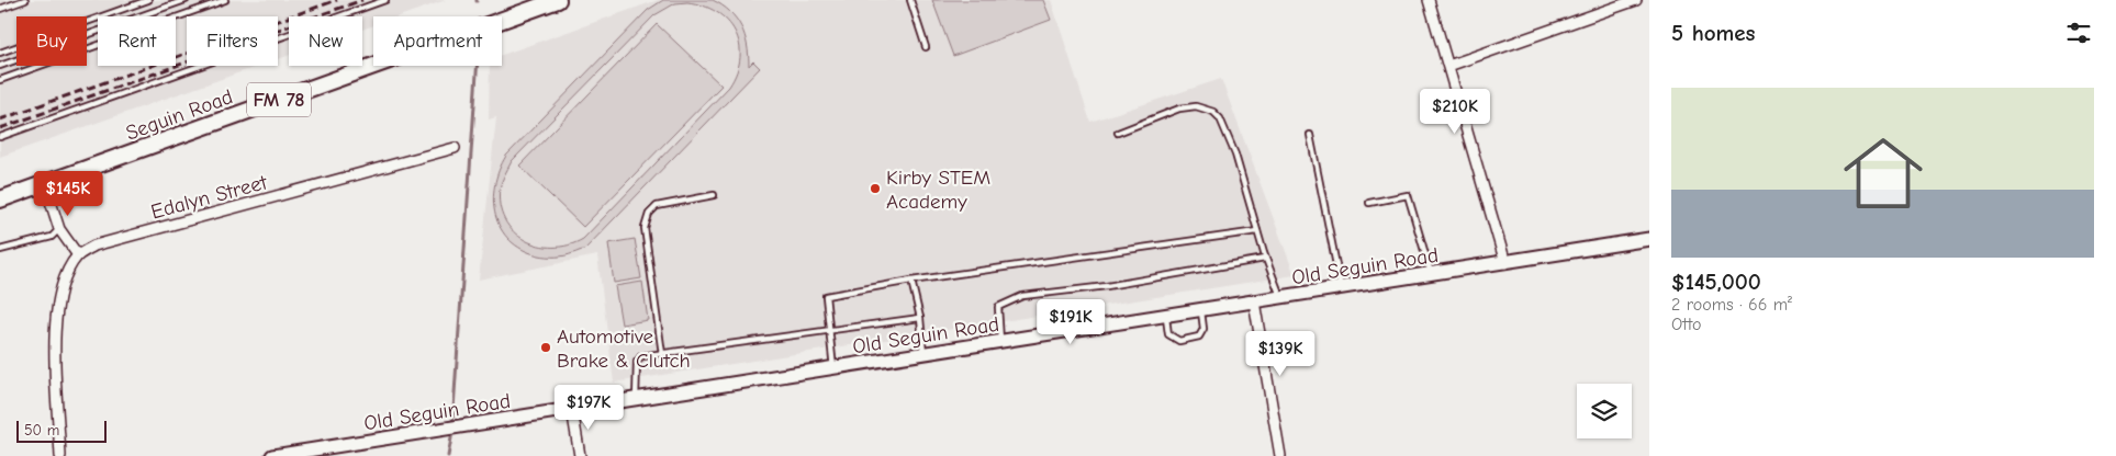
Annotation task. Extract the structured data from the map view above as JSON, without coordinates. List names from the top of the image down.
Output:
{
  "streets": {
    "main road": ["FM 78", "Seguin Road"],
    "street": ["Edalyn Street", "Old Seguin Road"]
  },
  "places": ["Kirby STEM Academy", "Automotive Brake & Clutch"],
  "scale_bar": "50 m",
  "page": {
    "heading": "5 homes",
    "chip": [
      "Buy",
      "Rent",
      "Filters",
      "New",
      "Apartment"
    ],
    "list": [
      {
        "name": "$145,000",
        "note": "2 rooms · 66 m² · Otto"
      }
    ],
    "price": [
      "$210K",
      "$145K",
      "$191K",
      "$139K",
      "$197K"
    ],
    "scale": "50 m"
  }
}
